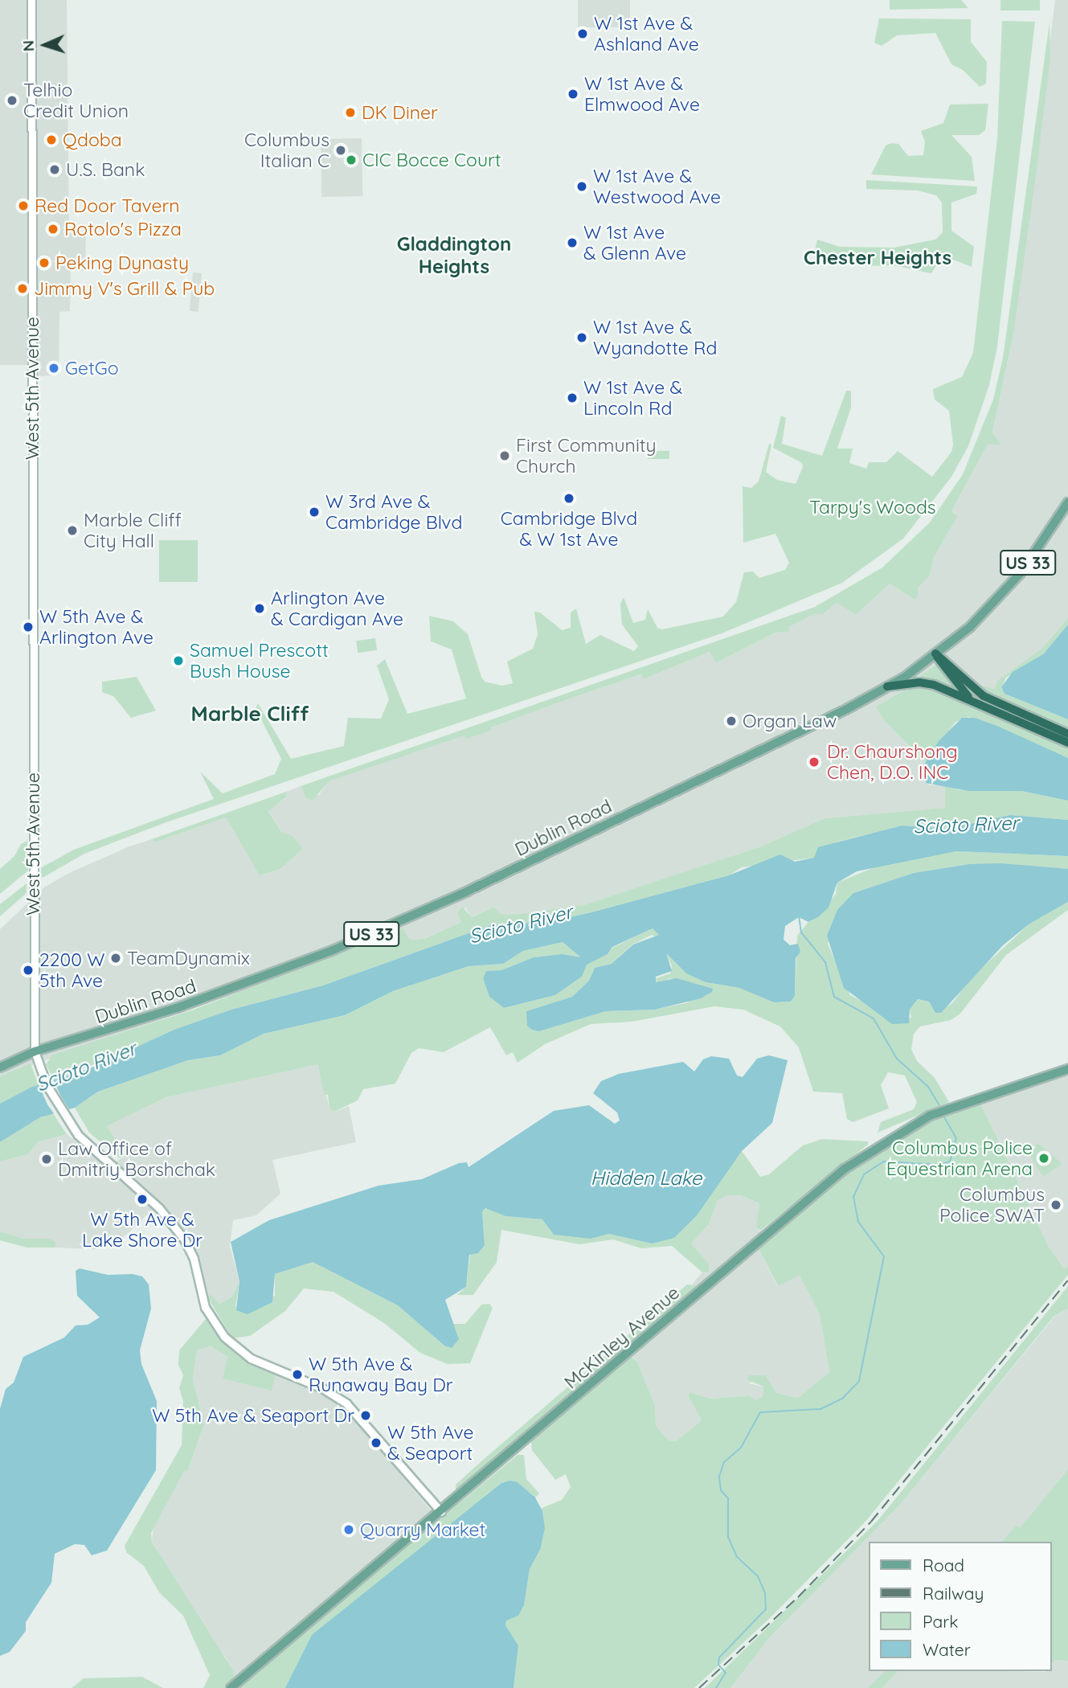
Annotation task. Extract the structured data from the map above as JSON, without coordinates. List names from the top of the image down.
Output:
{
  "streets": {
    "main road": [
      "West 5th Avenue",
      "US 33",
      "Dublin Road",
      "McKinley Avenue"
    ]
  },
  "crossings": [
    ["West 5th Avenue", "Dublin Road"],
    ["West 5th Avenue", "McKinley Avenue"]
  ],
  "districts": ["Gladdington Heights", "Chester Heights", "Marble Cliff"],
  "water": ["Scioto River", "Hidden Lake"],
  "parks": ["Tarpy's Woods"],
  "places": [
    "W 1st Ave & Ashland Ave",
    "W 1st Ave & Elmwood Ave",
    "Telhio Credit Union",
    "DK Diner",
    "Qdoba",
    "Columbus Italian C",
    "CIC Bocce Court",
    "U.S. Bank",
    "W 1st Ave & Westwood Ave",
    "Red Door Tavern",
    "Rotolo's Pizza",
    "W 1st Ave & Glenn Ave",
    "Peking Dynasty",
    "Jimmy V's Grill & Pub",
    "W 1st Ave & Wyandotte Rd",
    "GetGo",
    "W 1st Ave & Lincoln Rd",
    "First Community Church",
    "Cambridge Blvd & W 1st Ave",
    "W 3rd Ave & Cambridge Blvd",
    "Marble Cliff City Hall",
    "Arlington Ave & Cardigan Ave",
    "W 5th Ave & Arlington Ave",
    "Samuel Prescott Bush House",
    "Organ Law",
    "Dr. Chaurshong Chen, D.O. INC",
    "TeamDynamix",
    "2200 W 5th Ave",
    "Columbus Police Equestrian Arena",
    "Law Office of Dmitriy Borshchak",
    "W 5th Ave & Lake Shore Dr",
    "Columbus Police SWAT",
    "W 5th Ave & Runaway Bay Dr",
    "W 5th Ave & Seaport Dr",
    "W 5th Ave & Seaport",
    "Quarry Market"
  ],
  "legend": [
    "Road",
    "Railway",
    "Park",
    "Water"
  ],
  "north": "left"
}
